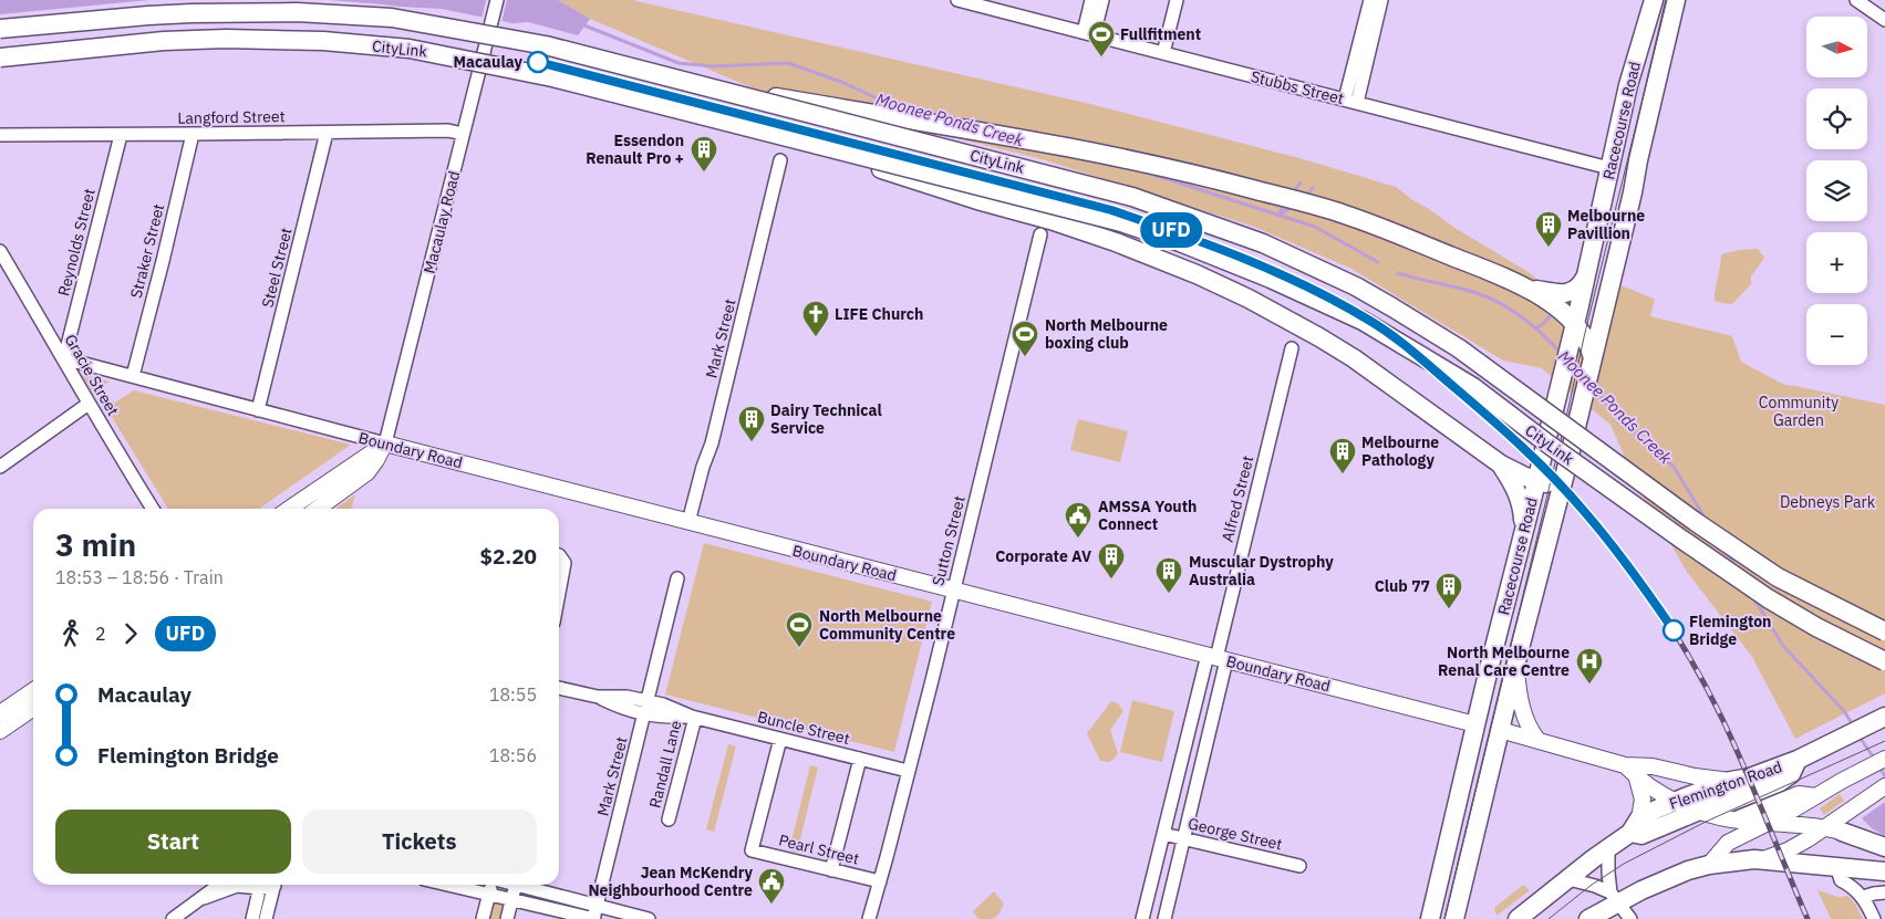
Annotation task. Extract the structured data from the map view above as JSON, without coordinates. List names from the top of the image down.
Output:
{
  "streets": {
    "highway": [
      "CityLink",
      "Stubbs Street",
      "Racecourse Road",
      "Boundary Road",
      "Flemington Road"
    ],
    "main road": ["Macaulay Road"],
    "street": [
      "Langford Street",
      "Reynolds Street",
      "Straker Street",
      "Steel Street",
      "Mark Street",
      "Gracie Street",
      "Alfred Street",
      "Sutton Street",
      "Buncle Street",
      "Randall Lane",
      "George Street",
      "Pearl Street"
    ]
  },
  "crossings": [
    ["Stubbs Street", "Racecourse Road"],
    ["Langford Street", "Macaulay Road"],
    ["Langford Street", "Reynolds Street"],
    ["Langford Street", "Straker Street"],
    ["Langford Street", "Steel Street"],
    ["Racecourse Road", "Boundary Road"],
    ["Macaulay Road", "Boundary Road"],
    ["Reynolds Street", "Gracie Street"],
    ["Reynolds Street", "Boundary Road"],
    ["Straker Street", "Boundary Road"],
    ["Steel Street", "Boundary Road"],
    ["Mark Street", "Boundary Road"],
    ["Mark Street", "Buncle Street"],
    ["Gracie Street", "Boundary Road"],
    ["Boundary Road", "Alfred Street"],
    ["Boundary Road", "Sutton Street"],
    ["Boundary Road", "Flemington Road"],
    ["Alfred Street", "George Street"],
    ["Sutton Street", "Buncle Street"],
    ["Sutton Street", "Pearl Street"],
    ["Buncle Street", "Randall Lane"],
    ["Buncle Street", "Pearl Street"]
  ],
  "water": ["Moonee Ponds Creek"],
  "parks": ["Community Garden", "Debneys Park"],
  "places": {
    "sports": ["Fullfitment", "North Melbourne boxing club", "North Melbourne Community Centre"],
    "other": ["Macaulay", "Flemington Bridge"],
    "building": [
      "Essendon Renault Pro +",
      "Melbourne Pavillion",
      "Dairy Technical Service",
      "Melbourne Pathology",
      "Corporate AV",
      "Muscular Dystrophy Australia",
      "Club 77"
    ],
    "church": ["LIFE Church"],
    "public building": ["AMSSA Youth Connect", "Jean McKendry Neighbourhood Centre"],
    "hospital": ["North Melbourne Renal Care Centre"]
  },
  "north": "right",
  "page": {
    "on_map": "UFD",
    "map_buttons": ["+", "−"],
    "heading": ["3 min", "18:53 – 18:56 · Train", "$2.20"],
    "legs": ["2", "UFD"],
    "list": [
      {
        "name": "Macaulay",
        "value": "18:55"
      },
      {
        "name": "Flemington Bridge",
        "value": "18:56"
      }
    ],
    "buttons": ["Start", "Tickets"]
  }
}
